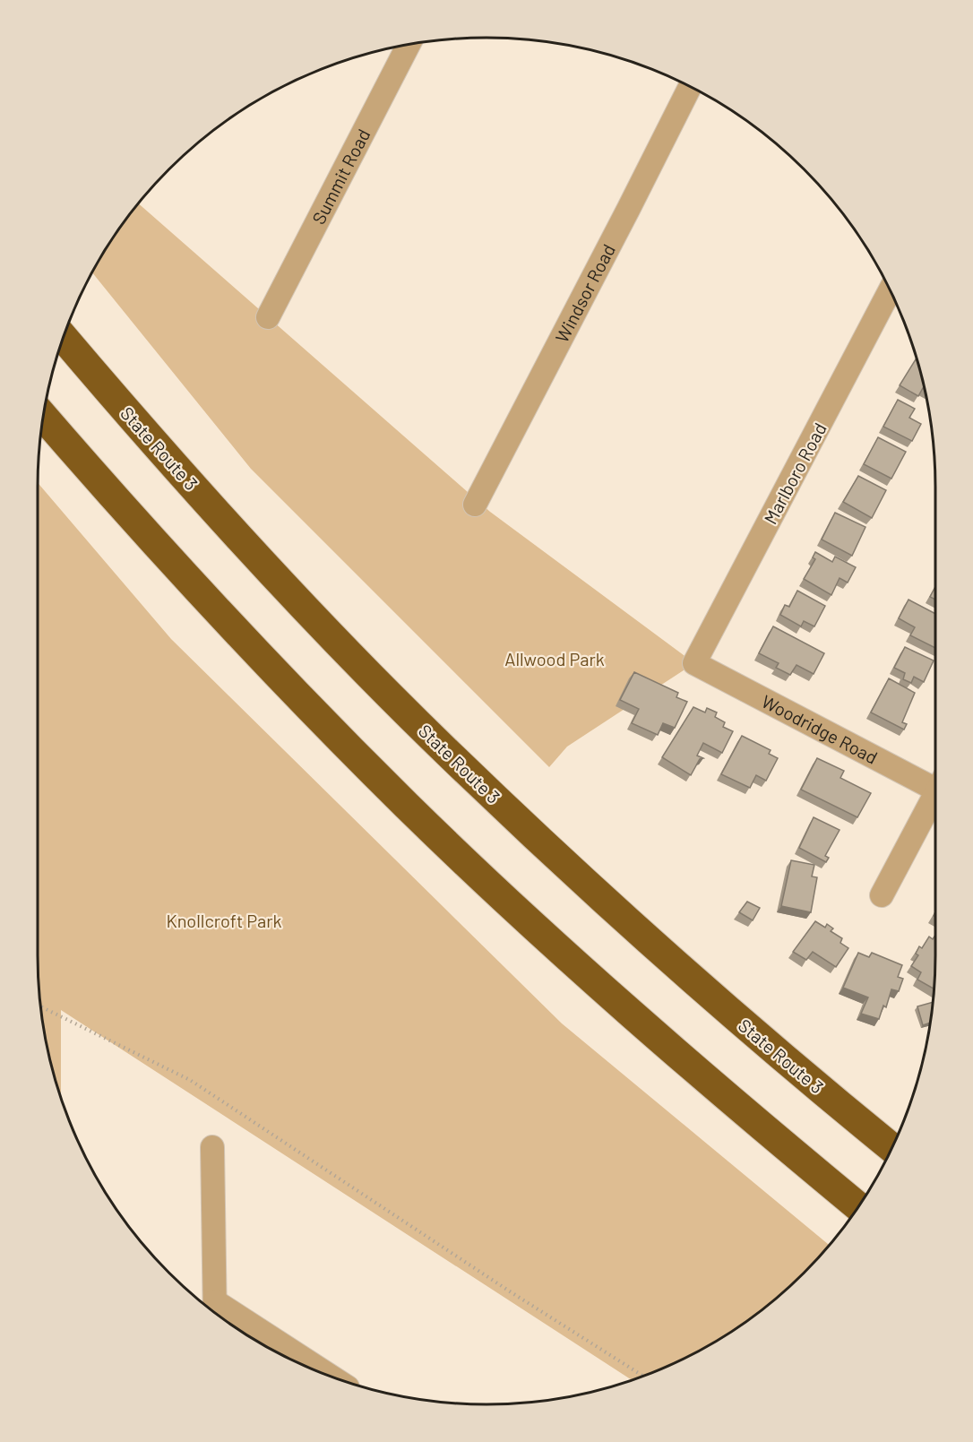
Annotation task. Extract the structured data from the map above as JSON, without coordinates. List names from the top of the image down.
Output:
{
  "streets": {
    "highway": ["State Route 3"],
    "street": [
      "Summit Road",
      "Windsor Road",
      "Marlboro Road",
      "Woodridge Road"
    ]
  },
  "crossings": [
    ["Marlboro Road", "Woodridge Road"]
  ],
  "parks": ["Allwood Park", "Knollcroft Park"]
}
